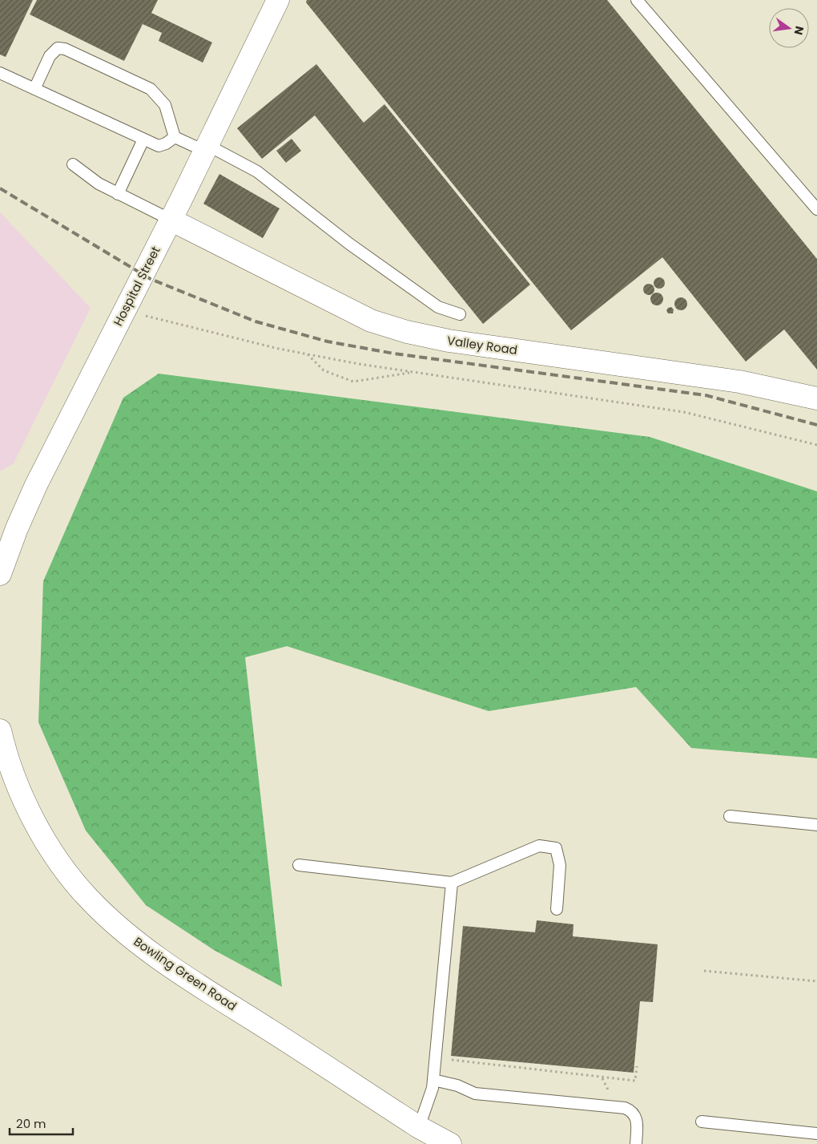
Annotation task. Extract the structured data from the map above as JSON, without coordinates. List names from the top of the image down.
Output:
{
  "streets": {
    "street": ["Hospital Street", "Valley Road", "Bowling Green Road"]
  },
  "crossings": [
    ["Hospital Street", "Valley Road"]
  ],
  "scale_bar": "20 m",
  "north": "right"
}
